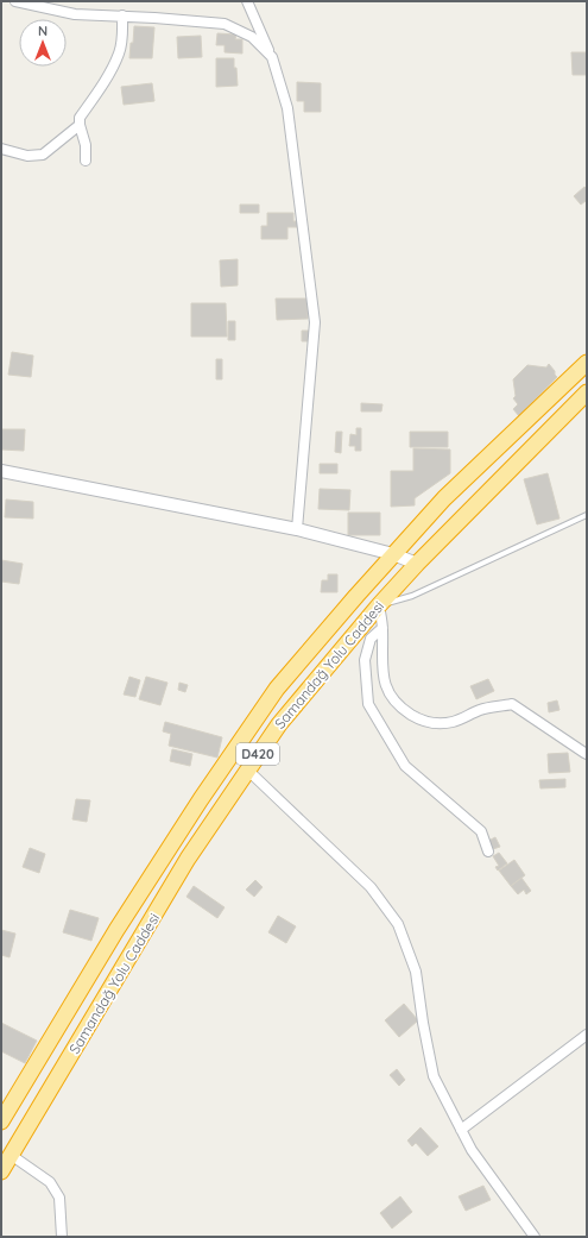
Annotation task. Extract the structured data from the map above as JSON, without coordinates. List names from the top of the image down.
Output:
{
  "streets": {
    "highway": ["Samandağ Yolu Caddesi", "D420"]
  },
  "north": "top"
}
